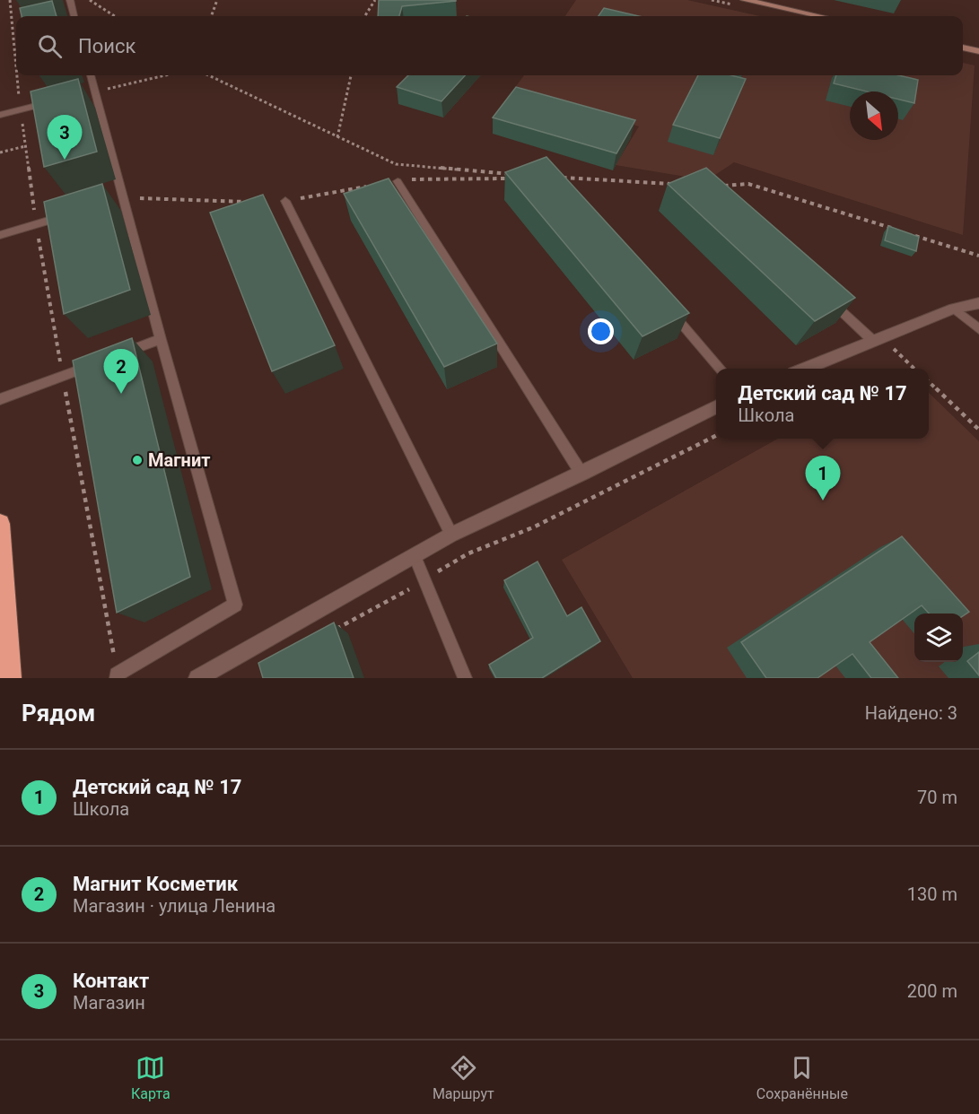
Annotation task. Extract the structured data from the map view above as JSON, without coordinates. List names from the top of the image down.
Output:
{
  "places": ["Магнит"],
  "north": "bottom right",
  "page": {
    "search": "Поиск",
    "pins": ["3", "2", "1"],
    "popup": ["Детский сад № 17", "Школа"],
    "heading": ["Рядом", "Найдено: 3"],
    "list": [
      {
        "mark": "1",
        "name": "Детский сад № 17",
        "note": "Школа",
        "value": "70 m"
      },
      {
        "mark": "2",
        "name": "Магнит Косметик",
        "note": "Магазин · улица Ленина",
        "value": "130 m"
      },
      {
        "mark": "3",
        "name": "Контакт",
        "note": "Магазин",
        "value": "200 m"
      }
    ],
    "nav": ["Карта", "Маршрут", "Сохранённые"]
  }
}
